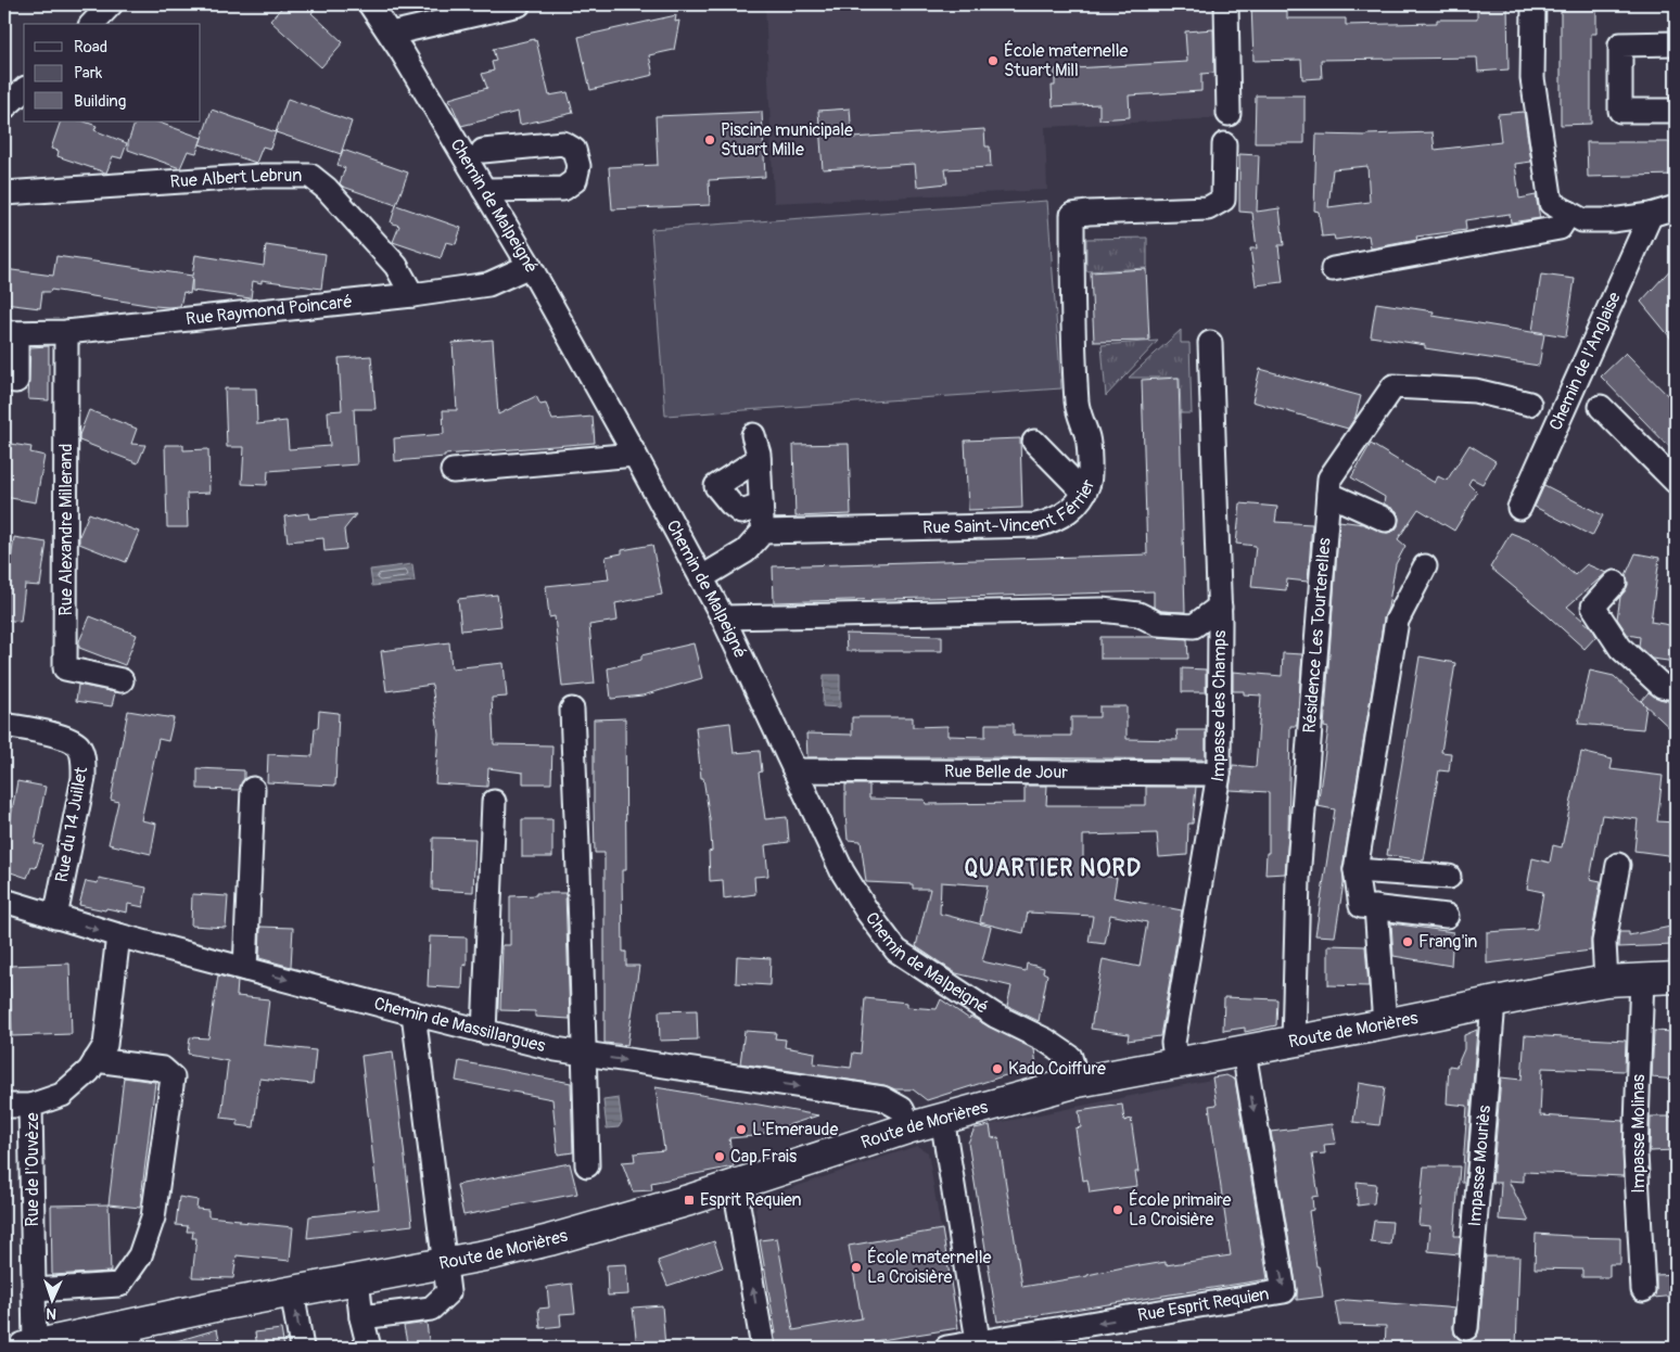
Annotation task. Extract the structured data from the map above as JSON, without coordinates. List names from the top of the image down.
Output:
{
  "streets": {
    "main road": ["Route de Morières"],
    "street": [
      "Rue Albert Lebrun",
      "Chemin de Malpeigné",
      "Rue Raymond Poincaré",
      "Chemin de l'Anglaise",
      "Rue Saint-Vincent Férrier",
      "Rue Alexandre Millerand",
      "Résidence Les Tourterelles",
      "Impasse des Champs",
      "Rue Belle de Jour",
      "Rue du 14 Juillet",
      "Chemin de Massillargues",
      "Impasse Molinas",
      "Impasse Mouriès",
      "Rue de l'Ouvèze",
      "Rue Esprit Requien"
    ]
  },
  "crossings": [
    ["Rue Albert Lebrun", "Rue Raymond Poincaré"],
    ["Chemin de Malpeigné", "Rue Raymond Poincaré"],
    ["Chemin de Malpeigné", "Rue Belle de Jour"],
    ["Chemin de Malpeigné", "Route de Morières"],
    ["Rue Raymond Poincaré", "Rue Alexandre Millerand"],
    ["Résidence Les Tourterelles", "Route de Morières"],
    ["Impasse des Champs", "Rue Belle de Jour"],
    ["Impasse des Champs", "Route de Morières"],
    ["Rue du 14 Juillet", "Chemin de Massillargues"],
    ["Chemin de Massillargues", "Route de Morières"],
    ["Chemin de Massillargues", "Rue de l'Ouvèze"],
    ["Route de Morières", "Impasse Molinas"],
    ["Route de Morières", "Impasse Mouriès"],
    ["Route de Morières", "Rue de l'Ouvèze"],
    ["Route de Morières", "Rue Esprit Requien"]
  ],
  "one_way": ["Chemin de Massillargues"],
  "districts": ["QUARTIER NORD"],
  "places": {
    "other": [
      "École maternelle Stuart Mill",
      "Piscine municipale Stuart Mille",
      "Frang'in",
      "Kado Coiffure",
      "L'Emeraude",
      "Cap Frais",
      "École primaire La Croisière",
      "École maternelle La Croisière"
    ],
    "transit": ["Esprit Requien"]
  },
  "legend": ["Road", "Park", "Building"],
  "north": "bottom"
}
